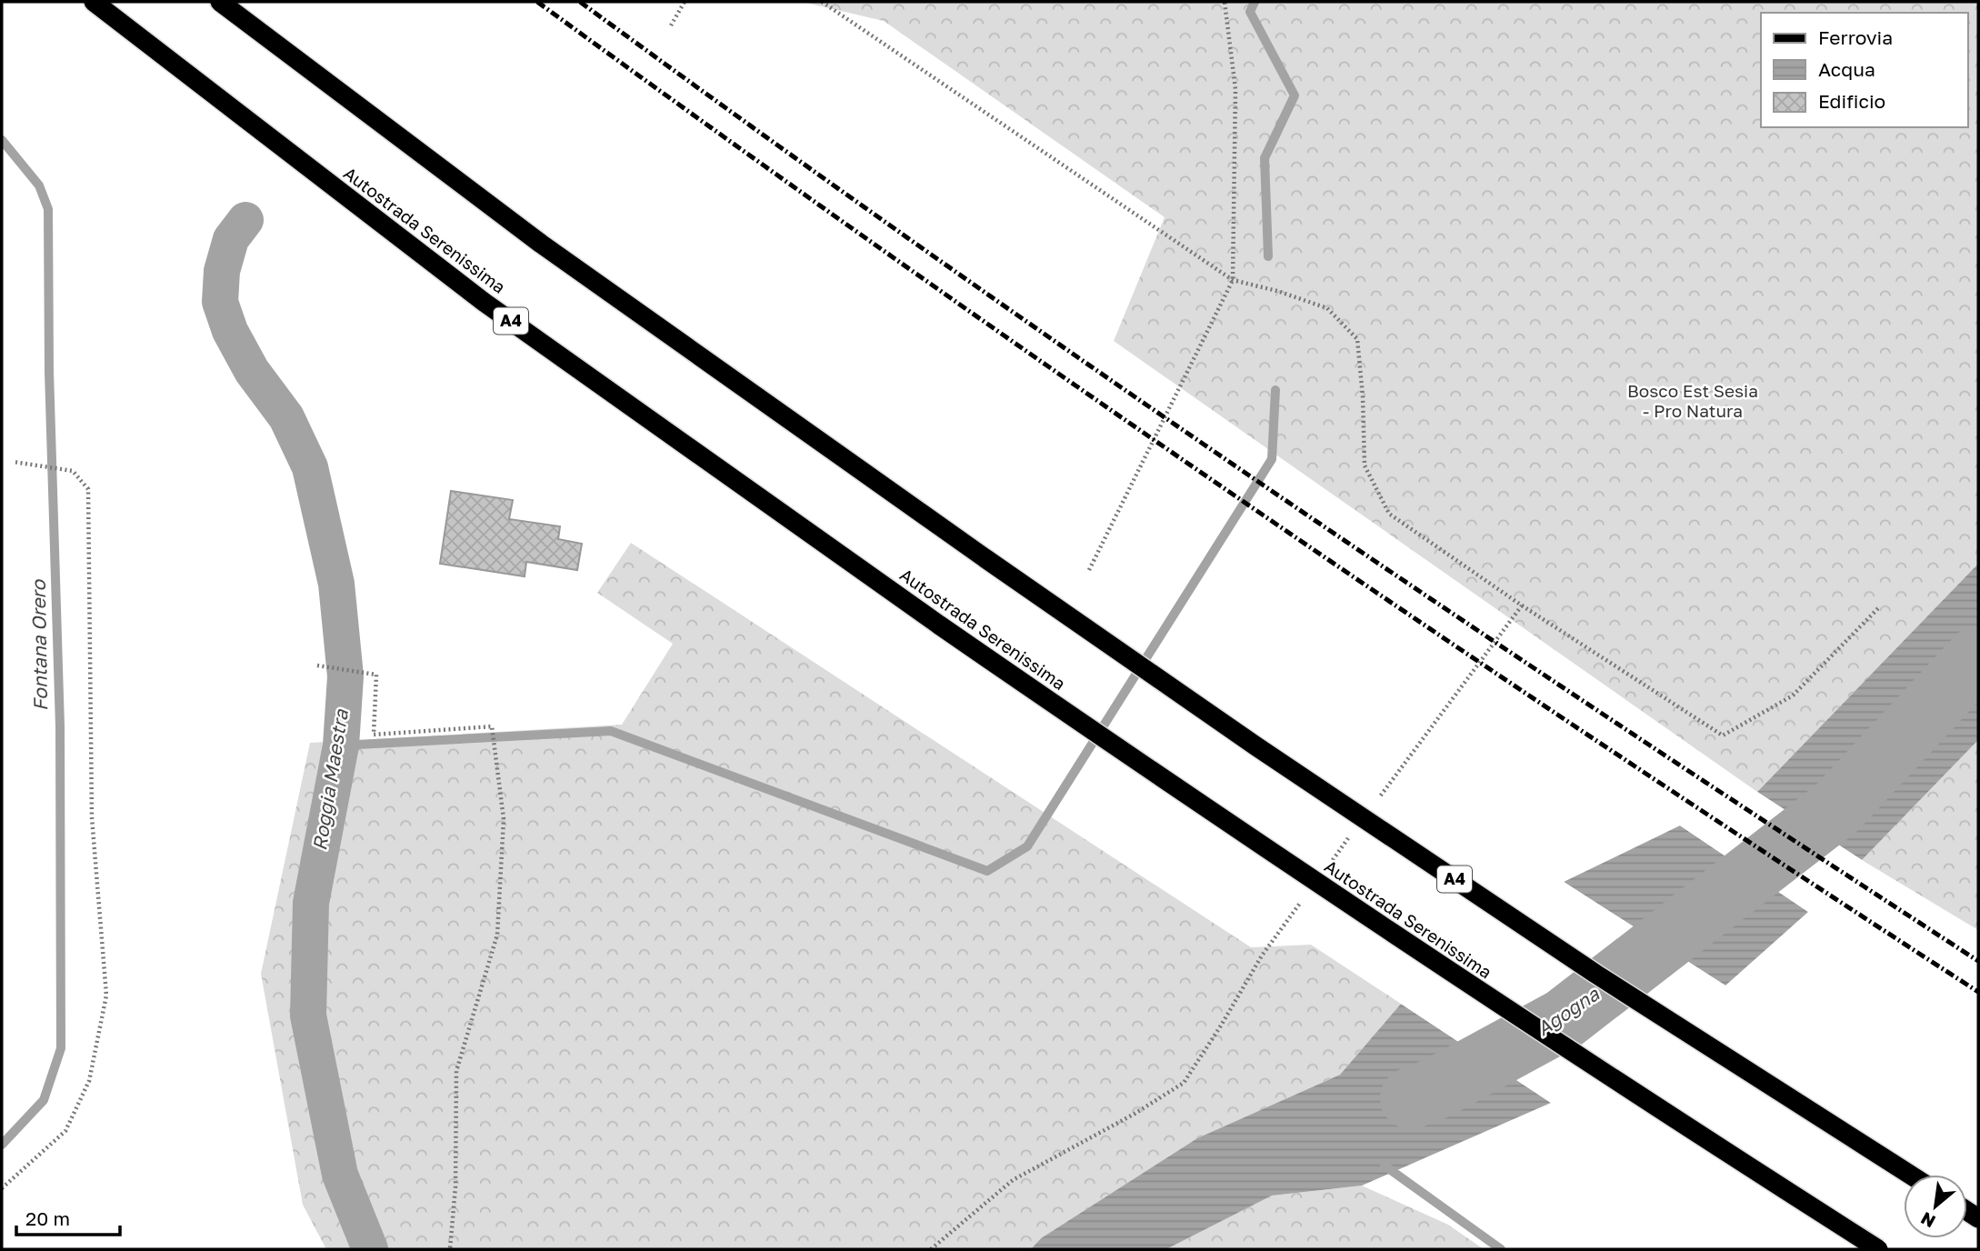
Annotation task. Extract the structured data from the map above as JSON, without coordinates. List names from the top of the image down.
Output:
{
  "streets": {
    "highway": ["Autostrada Serenissima", "A4"]
  },
  "water": ["Fontana Orero", "Roggia Maestra", "Agogna"],
  "parks": ["Bosco Est Sesia - Pro Natura"],
  "legend": ["Ferrovia", "Acqua", "Edificio"],
  "scale_bar": "20 m",
  "north": "bottom left"
}
